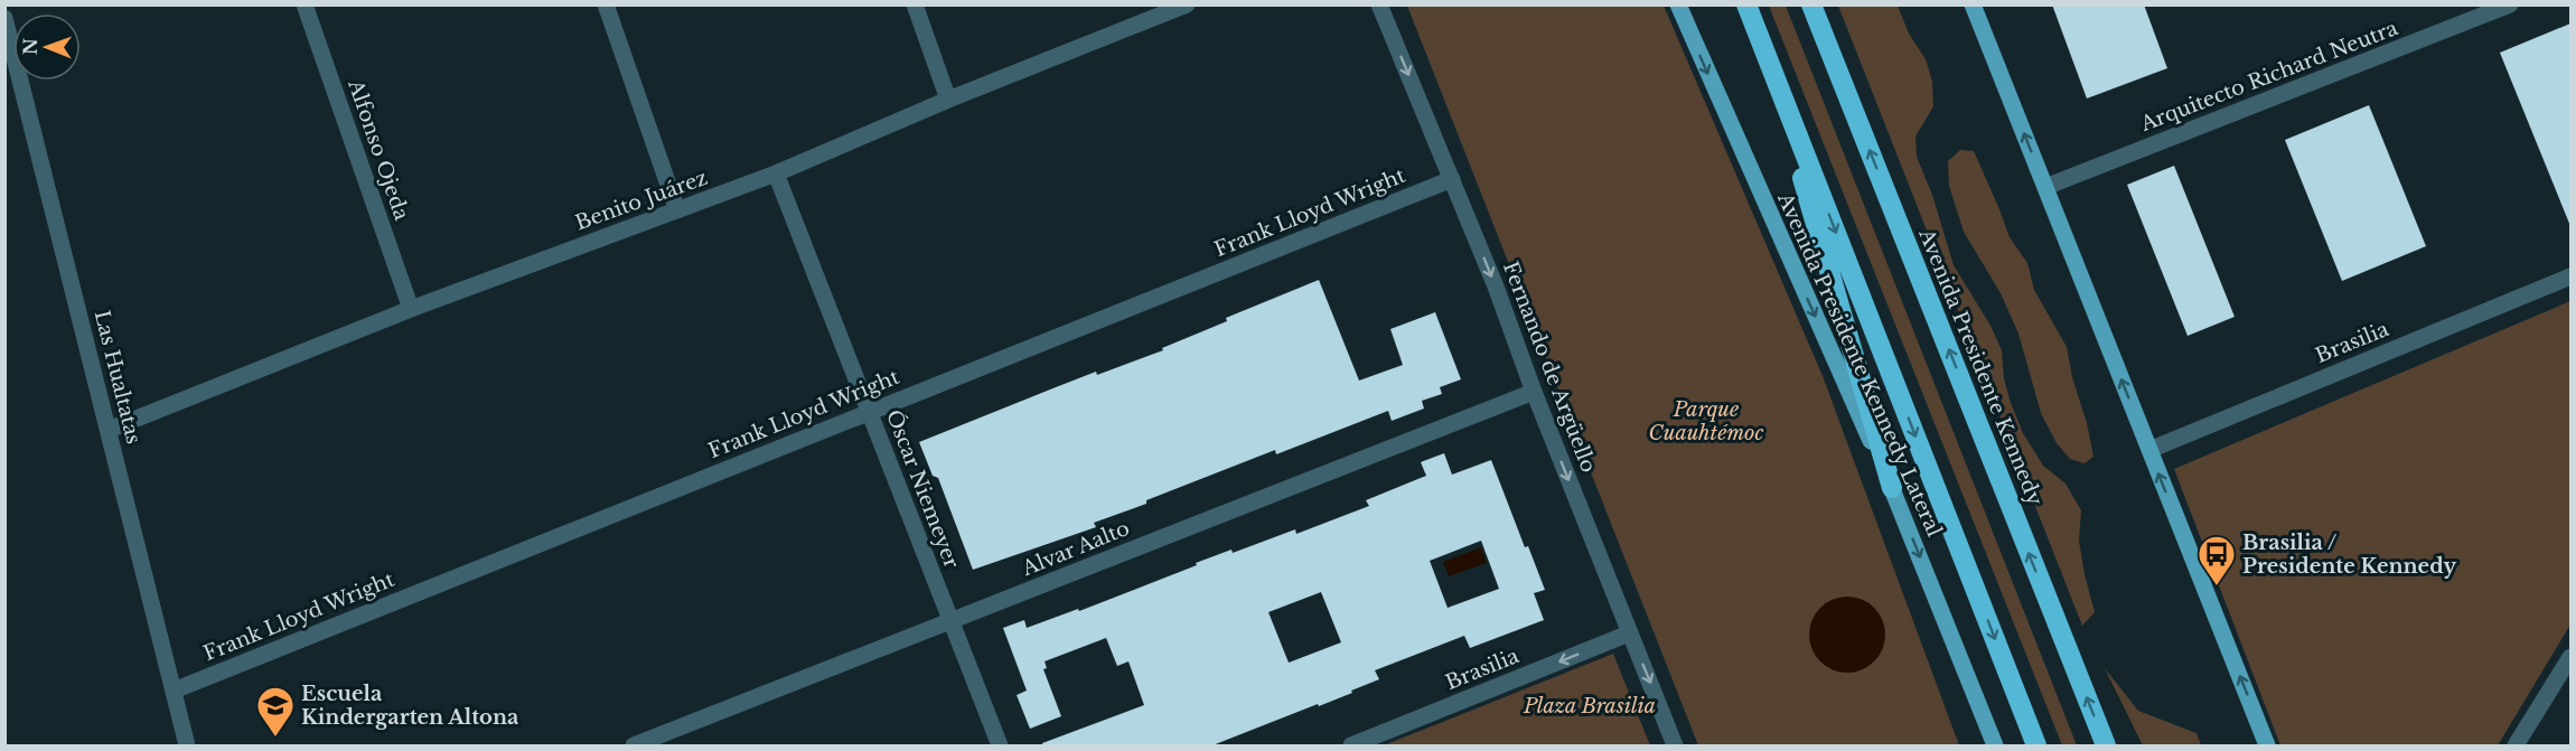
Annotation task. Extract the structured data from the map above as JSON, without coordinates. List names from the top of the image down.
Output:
{
  "streets": {
    "highway": ["Avenida Presidente Kennedy"],
    "main road": ["Avenida Presidente Kennedy Lateral"],
    "street": [
      "Arquitecto Richard Neutra",
      "Alfonso Ojeda",
      "Benito Juárez",
      "Frank Lloyd Wright",
      "Brasilia",
      "Fernando de Argüello",
      "Las Hualtatas",
      "Óscar Niemeyer",
      "Alvar Aalto"
    ]
  },
  "crossings": [
    ["Alfonso Ojeda", "Benito Juárez"],
    ["Benito Juárez", "Las Hualtatas"],
    ["Benito Juárez", "Óscar Niemeyer"],
    ["Frank Lloyd Wright", "Fernando de Argüello"],
    ["Frank Lloyd Wright", "Las Hualtatas"],
    ["Frank Lloyd Wright", "Óscar Niemeyer"],
    ["Brasilia", "Fernando de Argüello"],
    ["Fernando de Argüello", "Alvar Aalto"],
    ["Óscar Niemeyer", "Alvar Aalto"]
  ],
  "one_way": ["Brasilia", "Avenida Presidente Kennedy Lateral", "Fernando de Argüello"],
  "parks": ["Parque Cuauhtémoc", "Plaza Brasilia"],
  "places": {
    "bus stop": ["Brasilia / Presidente Kennedy"],
    "school or university": ["Escuela Kindergarten Altona"]
  },
  "north": "left"
}
